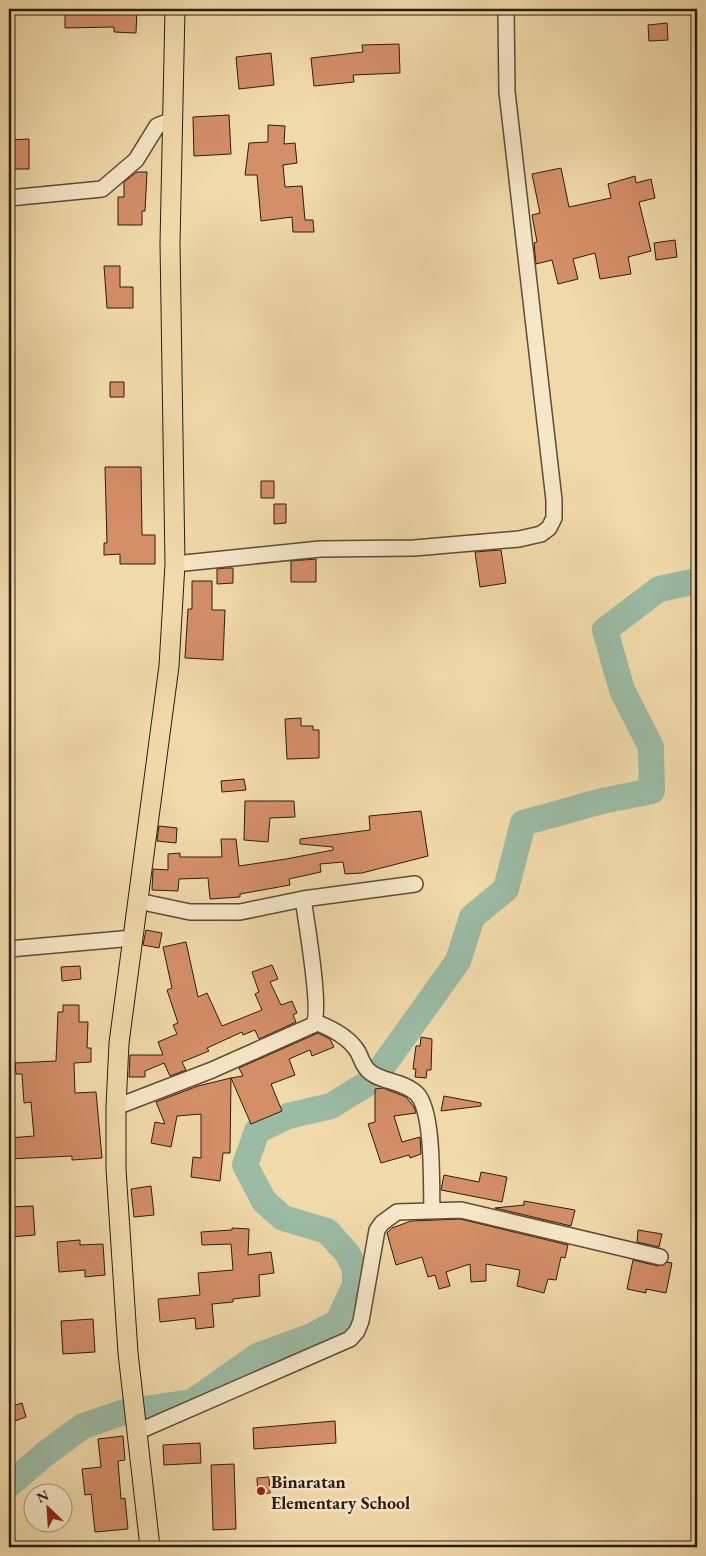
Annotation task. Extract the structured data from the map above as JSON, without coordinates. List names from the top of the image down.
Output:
{
  "places": ["Binaratan Elementary School"],
  "north": "top left"
}
